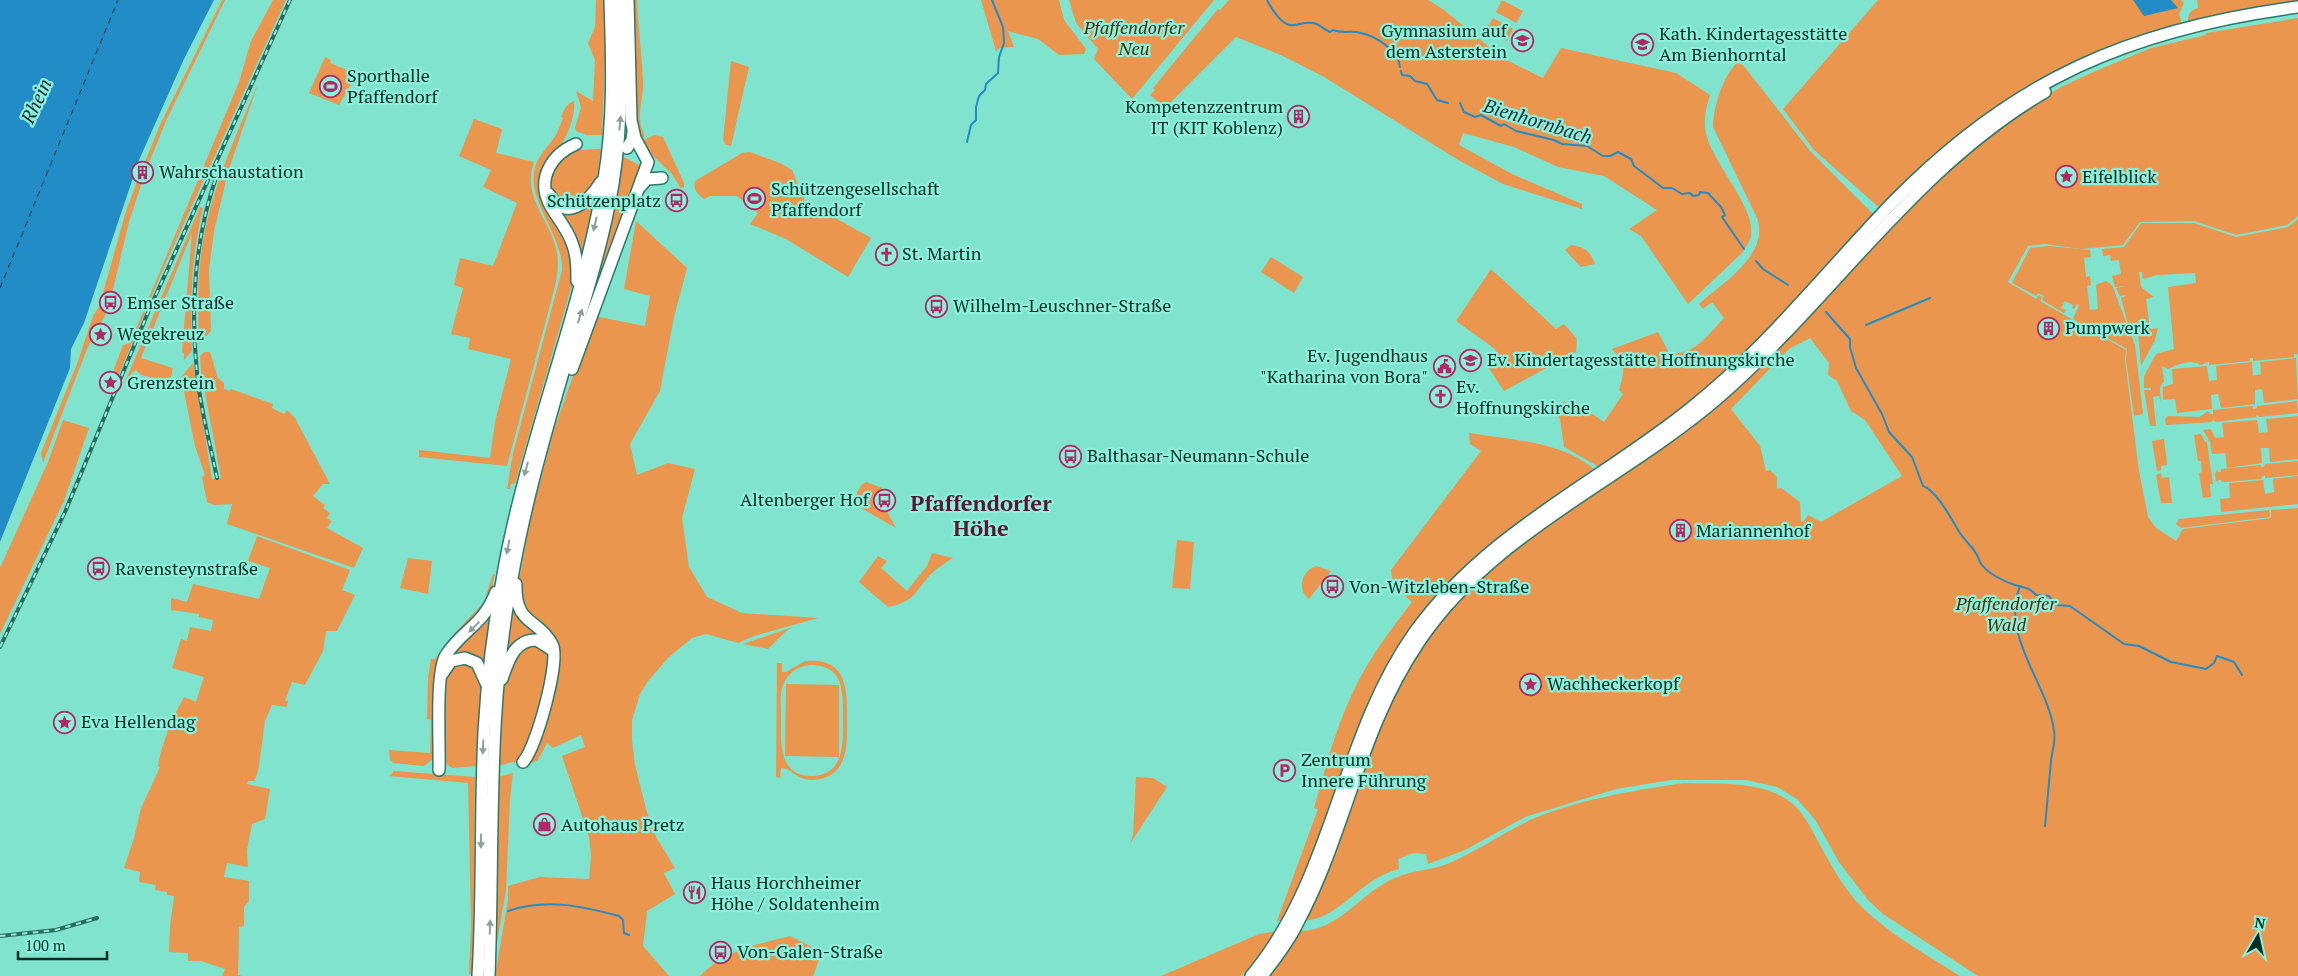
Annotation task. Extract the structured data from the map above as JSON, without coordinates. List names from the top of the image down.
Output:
{
  "districts": ["Pfaffendorfer Höhe"],
  "water": ["Rhein", "Bienhornbach"],
  "parks": ["Pfaffendorfer Neu", "Pfaffendorfer Wald"],
  "places": {
    "school or university": ["Gymnasium auf dem Asterstein", "Kath. Kindertagesstätte Am Bienhorntal", "Ev. Kindertagesstätte Hoffnungskirche"],
    "sports": ["Sporthalle Pfaffendorf", "Schützengesellschaft Pfaffendorf"],
    "building": [
      "Kompetenzzentrum IT (KIT Koblenz)",
      "Wahrschaustation",
      "Pumpwerk",
      "Mariannenhof"
    ],
    "place": [
      "Eifelblick",
      "Wegekreuz",
      "Grenzstein",
      "Wachheckerkopf",
      "Eva Hellendag"
    ],
    "bus stop": [
      "Schützenplatz",
      "Emser Straße",
      "Wilhelm-Leuschner-Straße",
      "Balthasar-Neumann-Schule",
      "Altenberger Hof",
      "Ravensteynstraße",
      "Von-Witzleben-Straße",
      "Von-Galen-Straße"
    ],
    "church": ["St. Martin", "Ev. Hoffnungskirche"],
    "public building": ["Ev. Jugendhaus \"Katharina von Bora\""],
    "parking": ["Zentrum Innere Führung"],
    "shop": ["Autohaus Pretz"],
    "restaurant": ["Haus Horchheimer Höhe / Soldatenheim"]
  },
  "scale_bar": "100 m",
  "north": "top"
}
